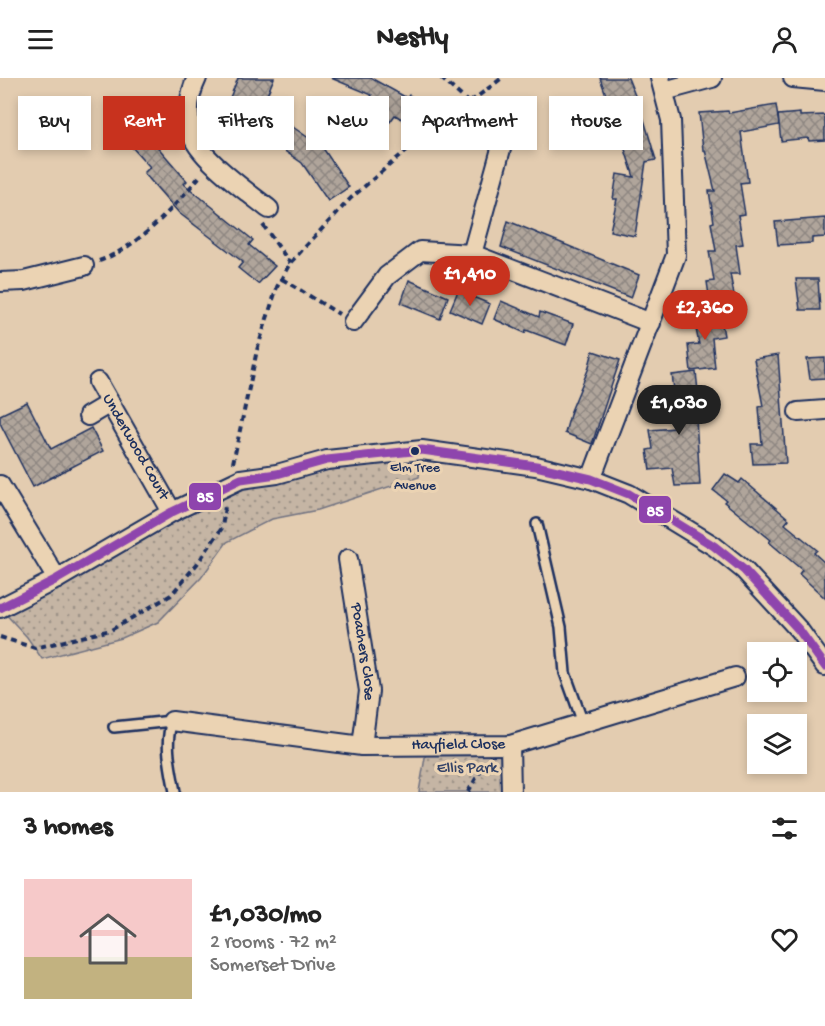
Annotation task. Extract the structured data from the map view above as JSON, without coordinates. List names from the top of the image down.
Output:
{
  "streets": {
    "street": ["Underwood Court", "Poachers Close", "Hayfield Close"]
  },
  "crossings": [
    ["Poachers Close", "Hayfield Close"]
  ],
  "parks": ["Ellis Park"],
  "places": ["Elm Tree Avenue"],
  "lines": ["transit line 85"],
  "page": {
    "header": "Nestly",
    "chip": [
      "Buy",
      "Rent",
      "Filters",
      "New",
      "Apartment",
      "House"
    ],
    "price": ["£1,410", "£2,360", "£1,030"],
    "heading": "3 homes",
    "list": [
      {
        "name": "£1,030/mo",
        "note": "2 rooms · 72 m² · Somerset Drive"
      }
    ]
  }
}
